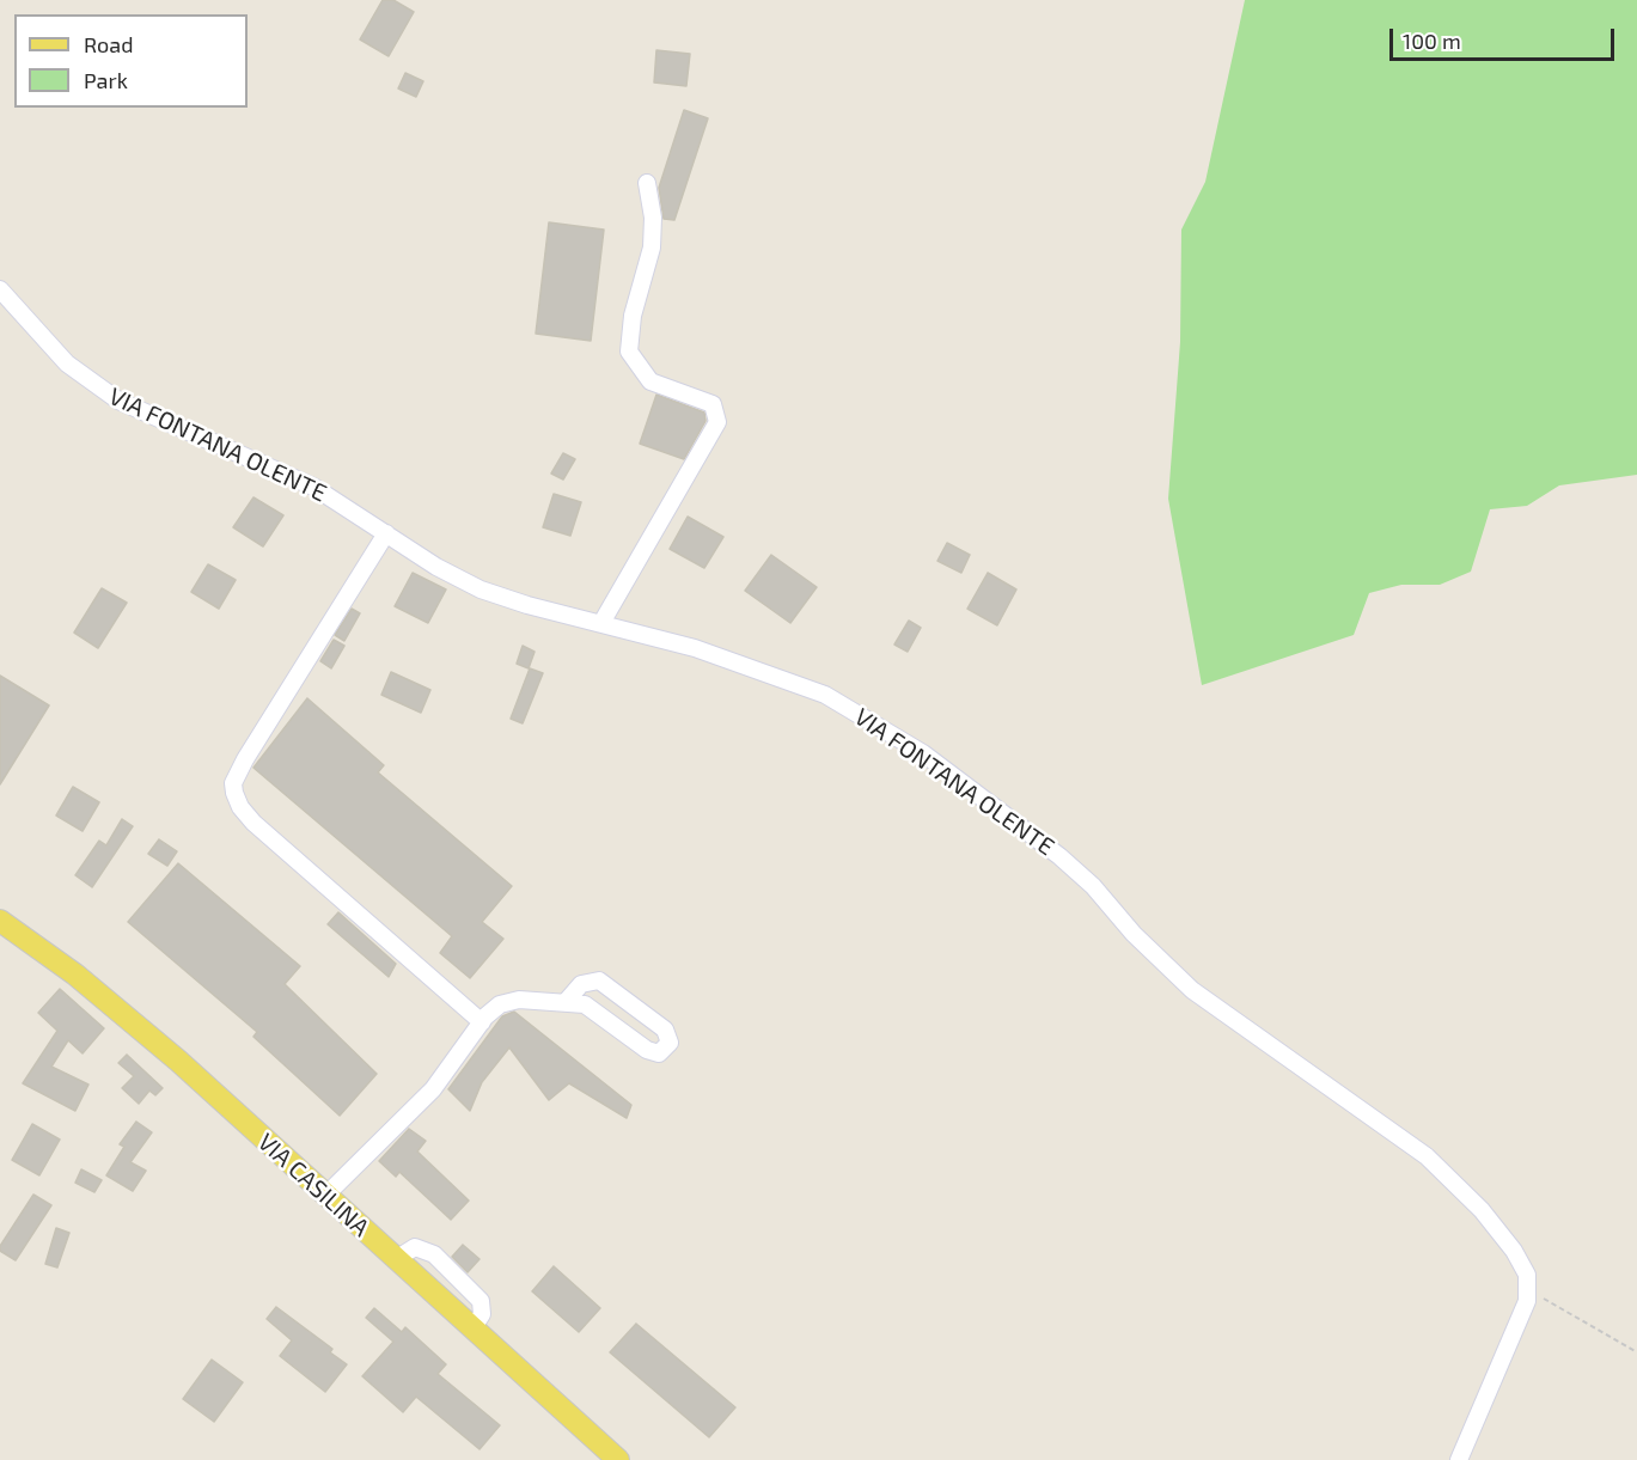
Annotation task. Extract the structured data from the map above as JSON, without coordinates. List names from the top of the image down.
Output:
{
  "streets": {
    "main road": ["VIA CASILINA"],
    "street": ["VIA FONTANA OLENTE"]
  },
  "legend": ["Road", "Park"],
  "scale_bar": "100 m"
}
